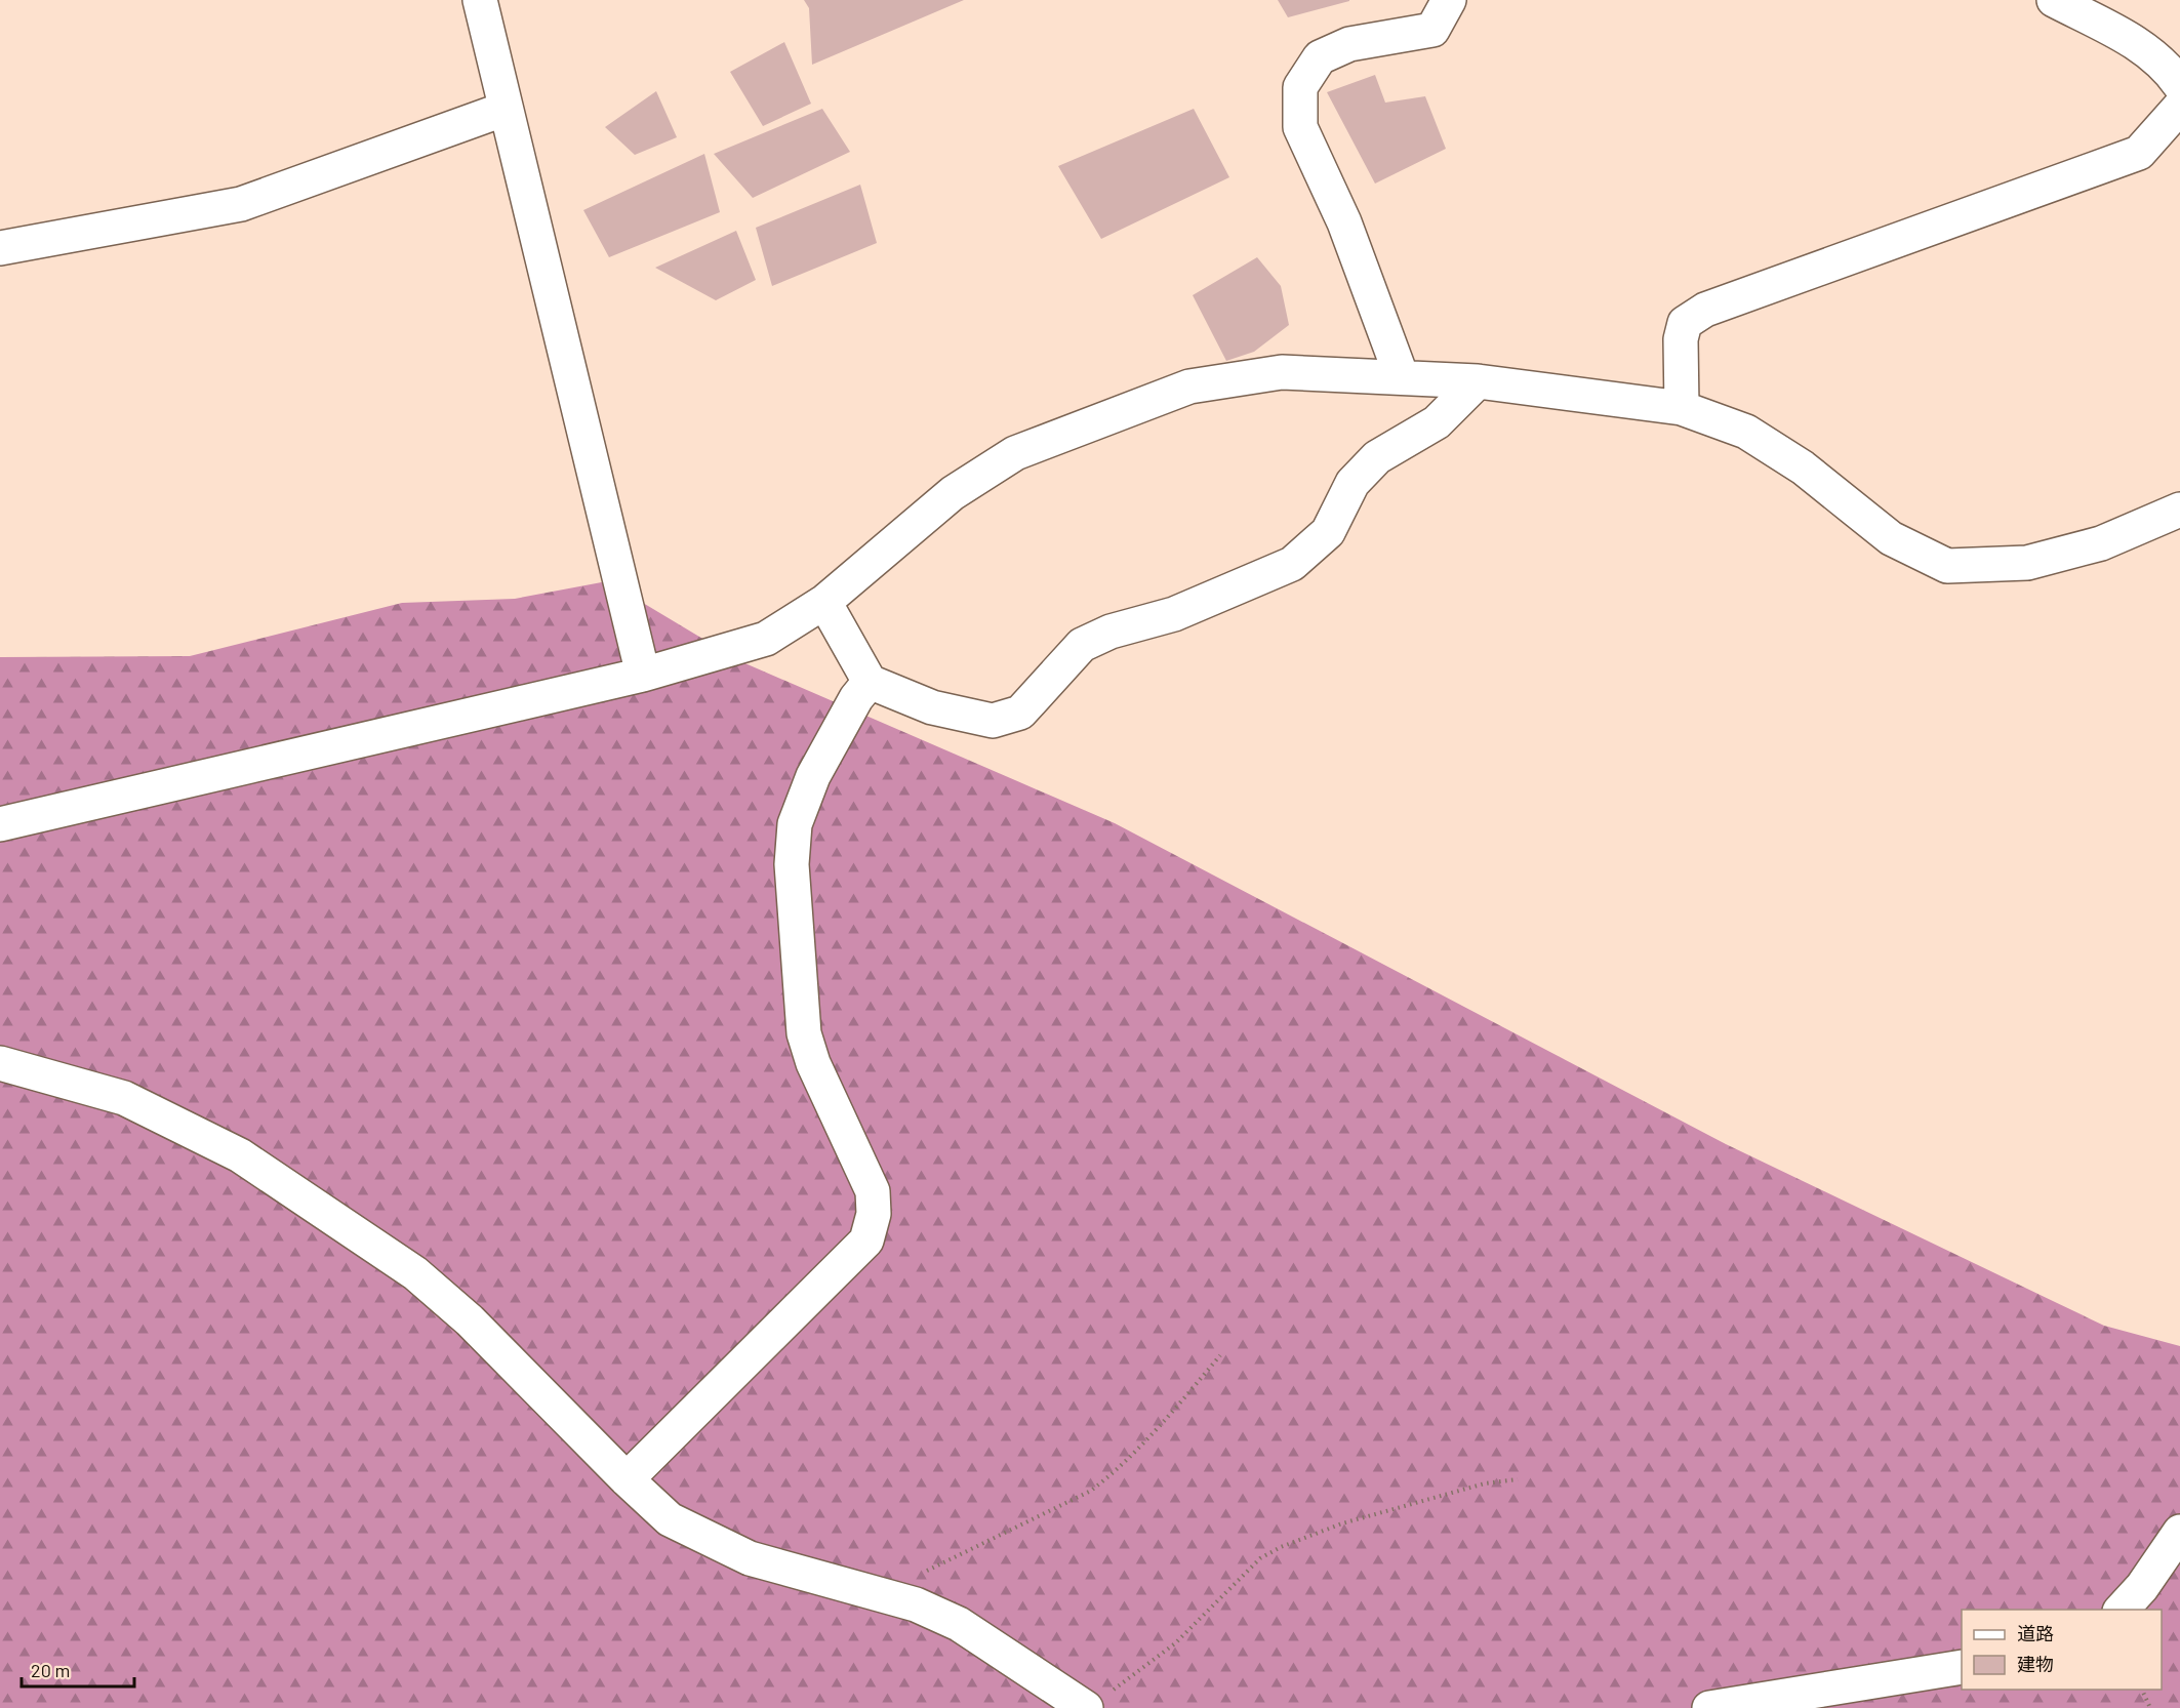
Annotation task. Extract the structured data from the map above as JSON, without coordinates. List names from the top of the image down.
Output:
{
  "legend": ["道路", "建物"],
  "scale_bar": "20 m"
}
